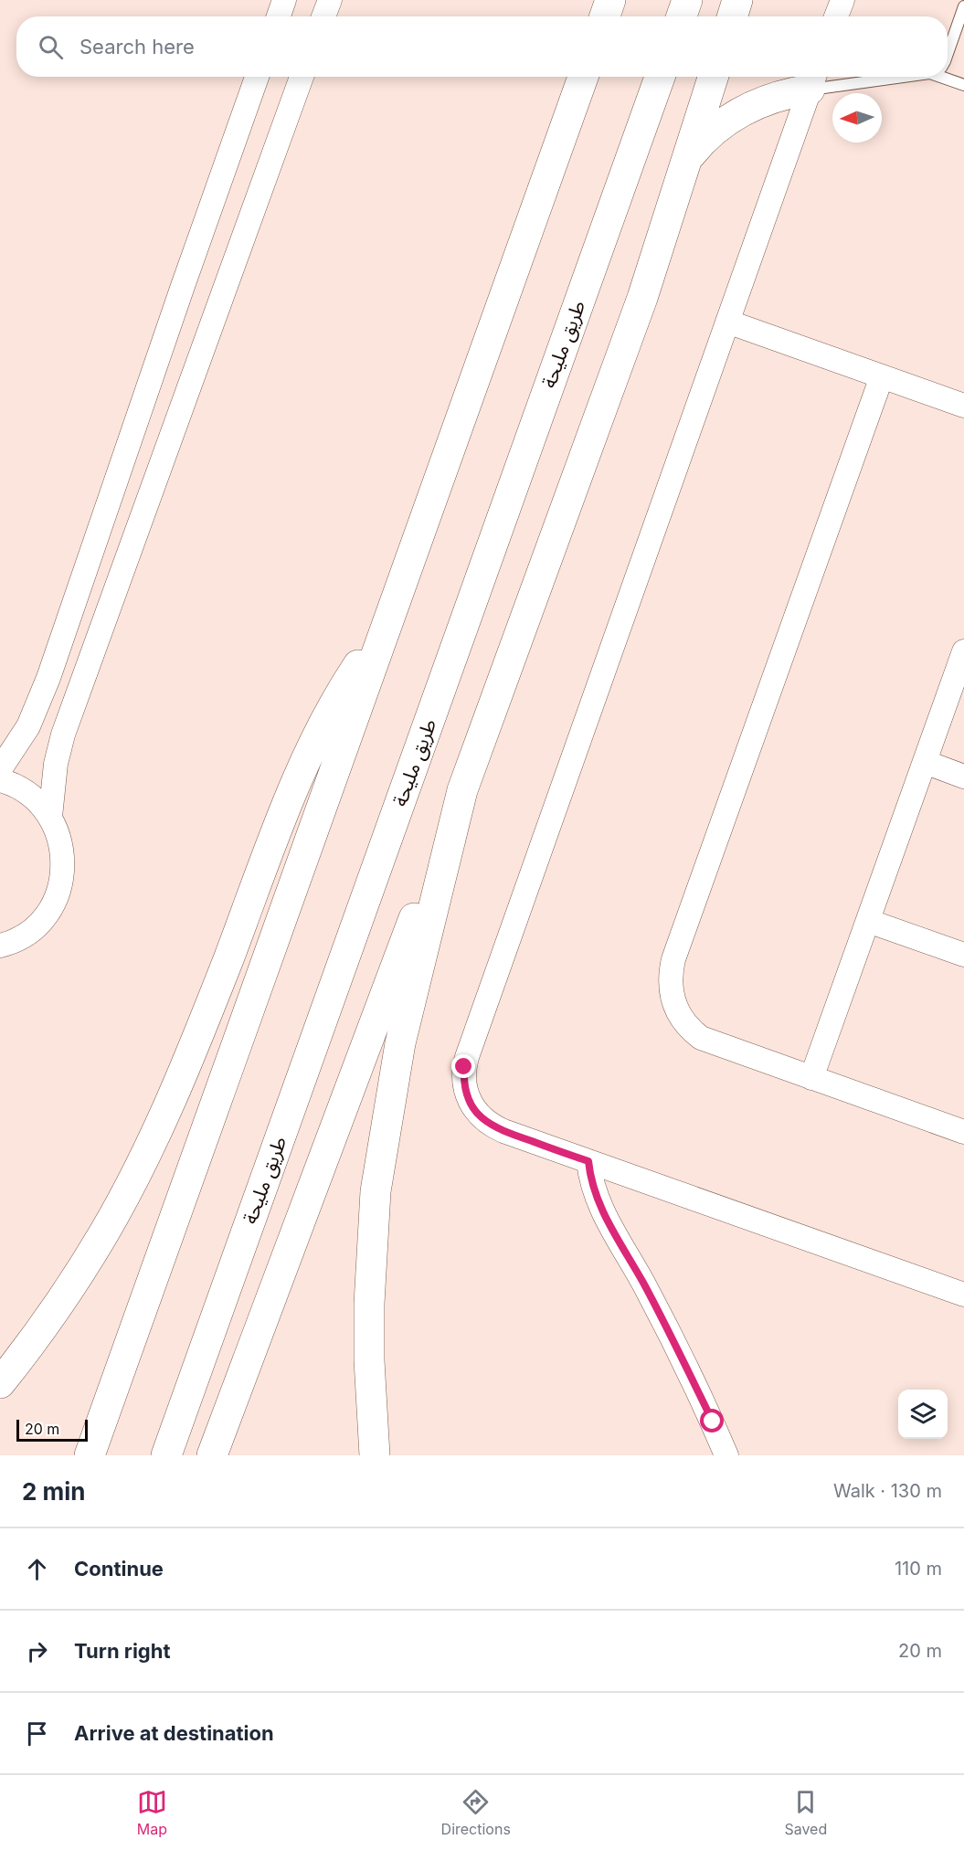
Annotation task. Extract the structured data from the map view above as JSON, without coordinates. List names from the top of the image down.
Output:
{
  "streets": {
    "highway": ["طريق مليحة"]
  },
  "scale_bar": "20 m",
  "north": "left",
  "page": {
    "search": "Search here",
    "scale": "20 m",
    "heading": ["2 min", "Walk · 130 m"],
    "list": [
      ["Continue", "110 m"],
      ["Turn right", "20 m"],
      "Arrive at destination"
    ],
    "nav": ["Map", "Directions", "Saved"]
  }
}
